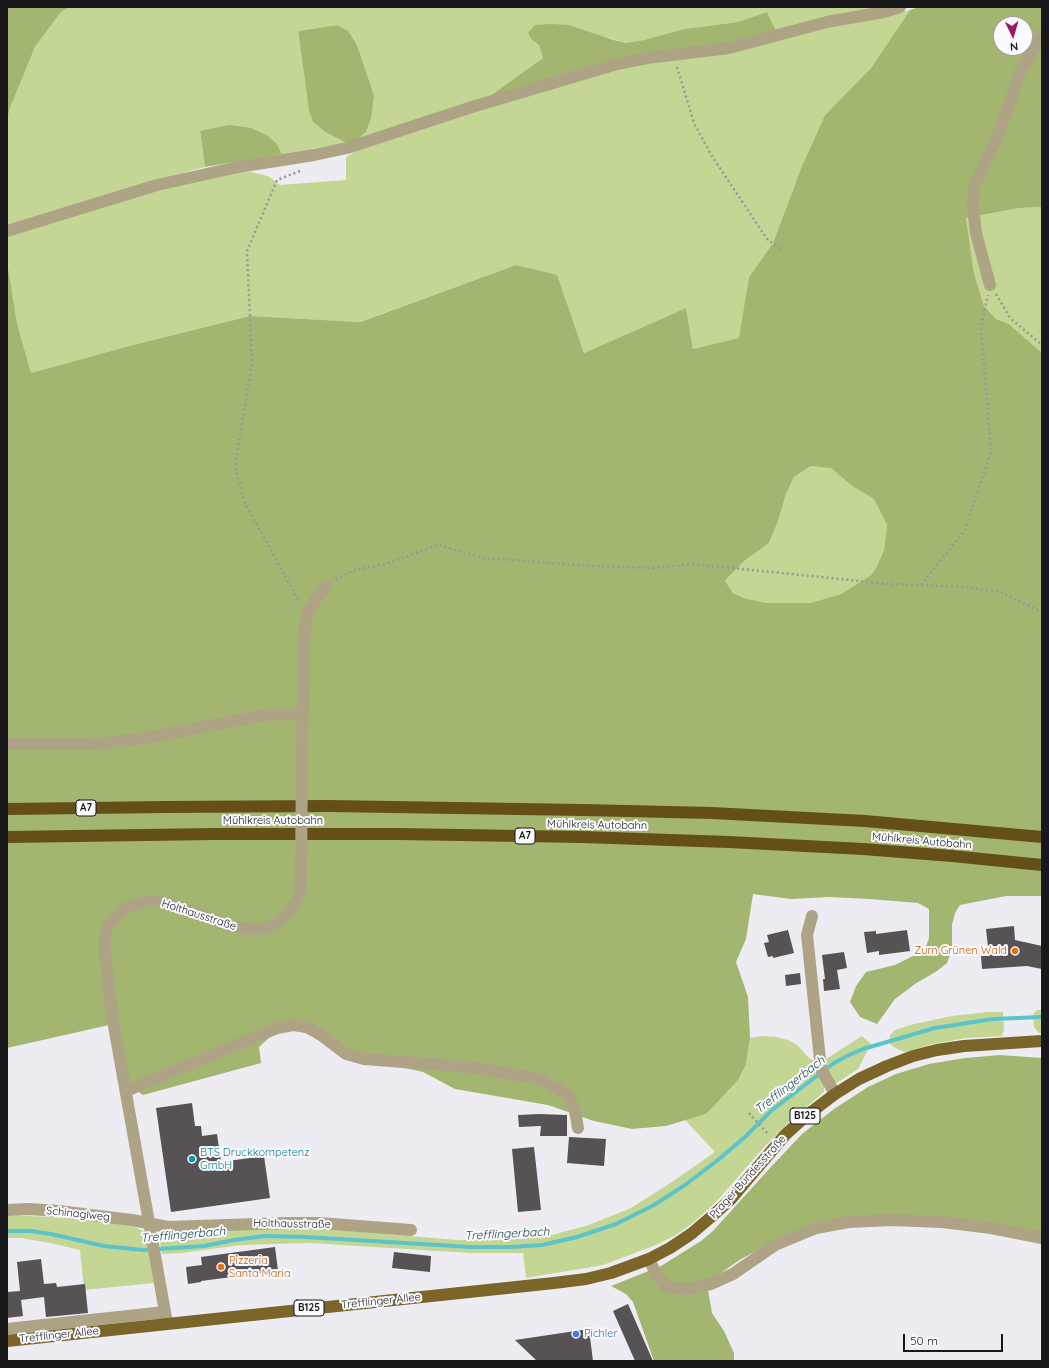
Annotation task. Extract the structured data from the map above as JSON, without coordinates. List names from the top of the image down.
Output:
{
  "streets": {
    "highway": ["A7", "Mühlkreis Autobahn"],
    "main road": ["B125", "Prager Bundesstraße", "Trefflinger Allee"],
    "street": ["Holthausstraße", "Schinaglweg"]
  },
  "crossings": [
    ["Holthausstraße", "Schinaglweg"],
    ["Holthausstraße", "Trefflinger Allee"],
    ["Prager Bundesstraße", "Trefflinger Allee"]
  ],
  "water": ["Trefflingerbach"],
  "places": [
    "Zum Grünen Wald",
    "BTS Druckkompetenz GmbH",
    "Pizzeria Santa Maria",
    "Pichler"
  ],
  "scale_bar": "50 m",
  "north": "bottom"
}
